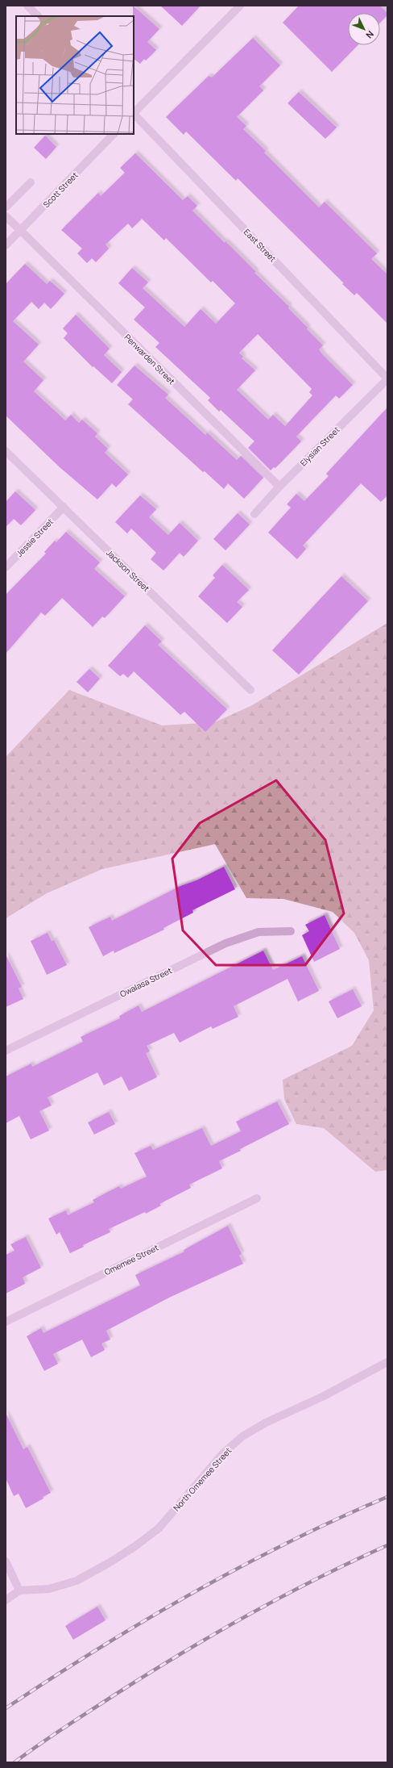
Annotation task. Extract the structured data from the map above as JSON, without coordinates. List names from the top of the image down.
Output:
{
  "streets": {
    "street": [
      "Scott Street",
      "East Street",
      "Penwarden Street",
      "Elysian Street",
      "Jessie Street",
      "Jackson Street",
      "Owalasa Street",
      "Omemee Street",
      "North Omemee Street"
    ]
  },
  "crossings": [
    ["Scott Street", "Penwarden Street"],
    ["East Street", "Elysian Street"],
    ["Penwarden Street", "Elysian Street"],
    ["Jessie Street", "Jackson Street"]
  ],
  "north": "bottom right"
}
